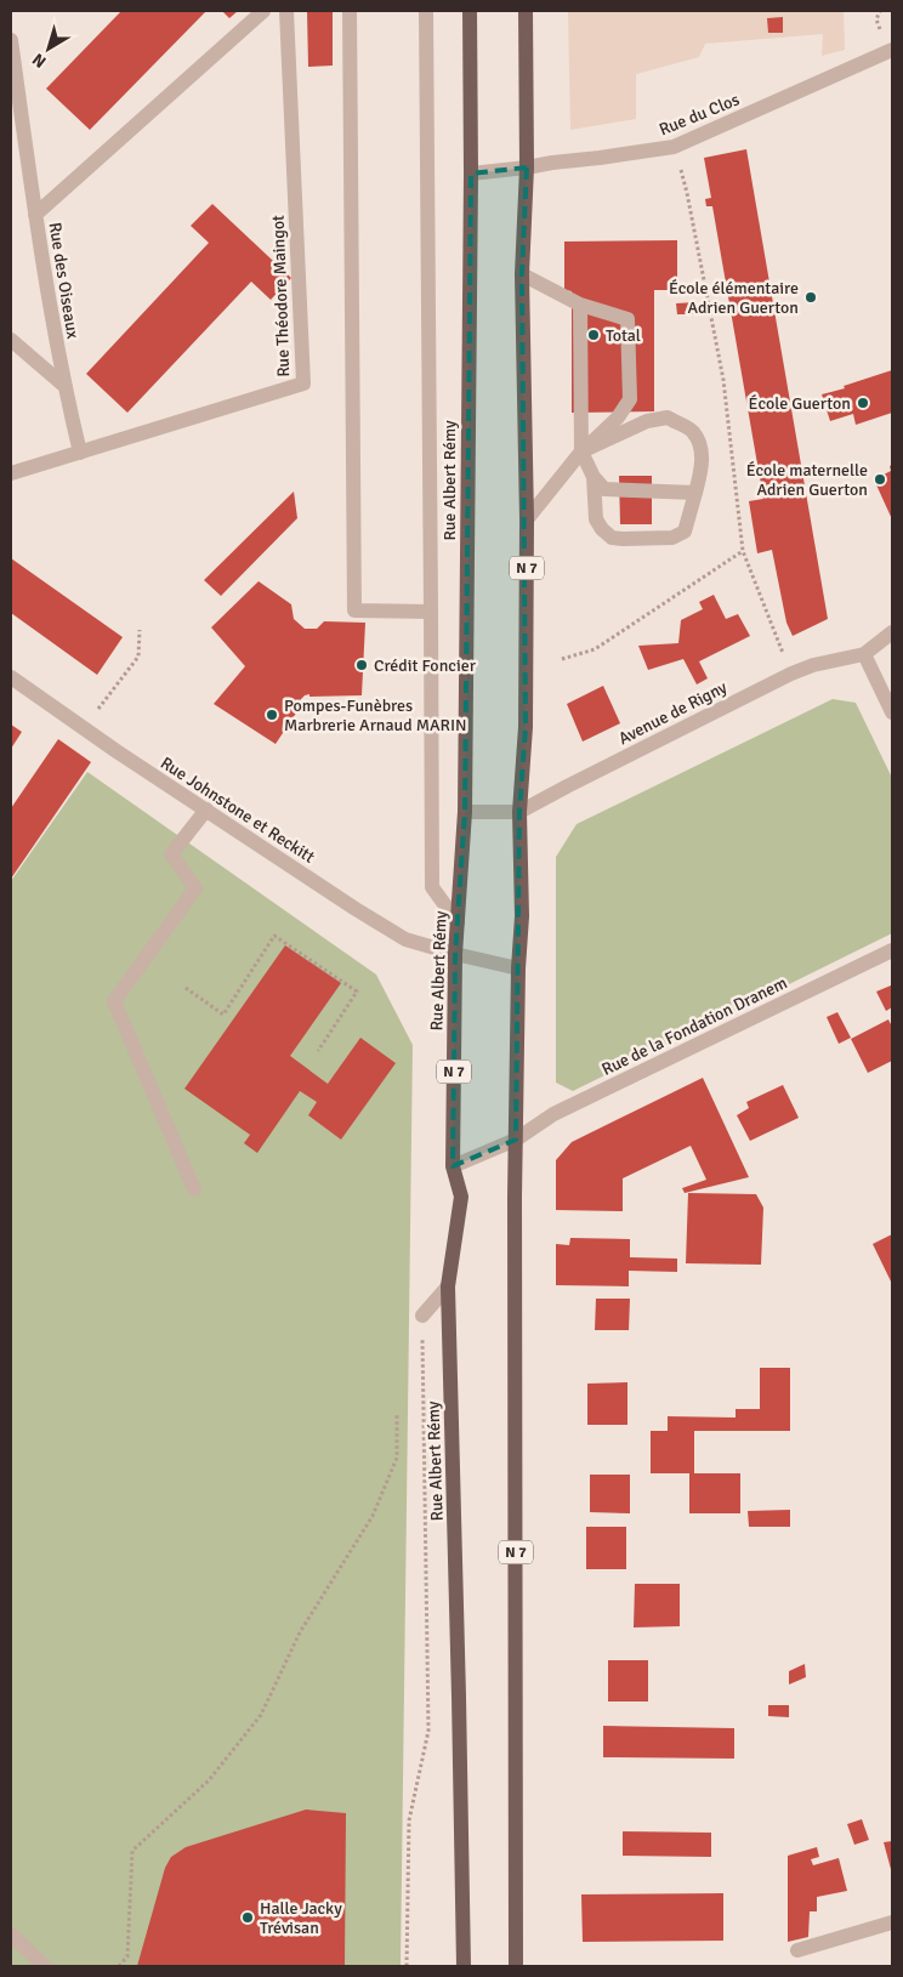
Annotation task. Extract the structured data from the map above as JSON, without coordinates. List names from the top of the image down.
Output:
{
  "streets": {
    "main road": ["Rue Albert Rémy", "N 7"],
    "street": [
      "Rue du Clos",
      "Rue des Oiseaux",
      "Rue Théodore Maingot",
      "Avenue de Rigny",
      "Rue Johnstone et Reckitt",
      "Rue de la Fondation Dranem"
    ]
  },
  "crossings": [
    ["Rue du Clos", "Rue Albert Rémy"],
    ["Rue du Clos", "N 7"],
    ["Rue des Oiseaux", "Rue Théodore Maingot"],
    ["Rue Albert Rémy", "Avenue de Rigny"],
    ["Rue Albert Rémy", "Rue Johnstone et Reckitt"],
    ["Rue Albert Rémy", "Rue de la Fondation Dranem"],
    ["N 7", "Avenue de Rigny"],
    ["N 7", "Rue Johnstone et Reckitt"],
    ["N 7", "Rue de la Fondation Dranem"]
  ],
  "places": [
    "École élémentaire Adrien Guerton",
    "Total",
    "École Guerton",
    "École maternelle Adrien Guerton",
    "Crédit Foncier",
    "Pompes-Funèbres Marbrerie Arnaud MARIN",
    "Halle Jacky Trévisan"
  ],
  "north": "bottom left"
}
